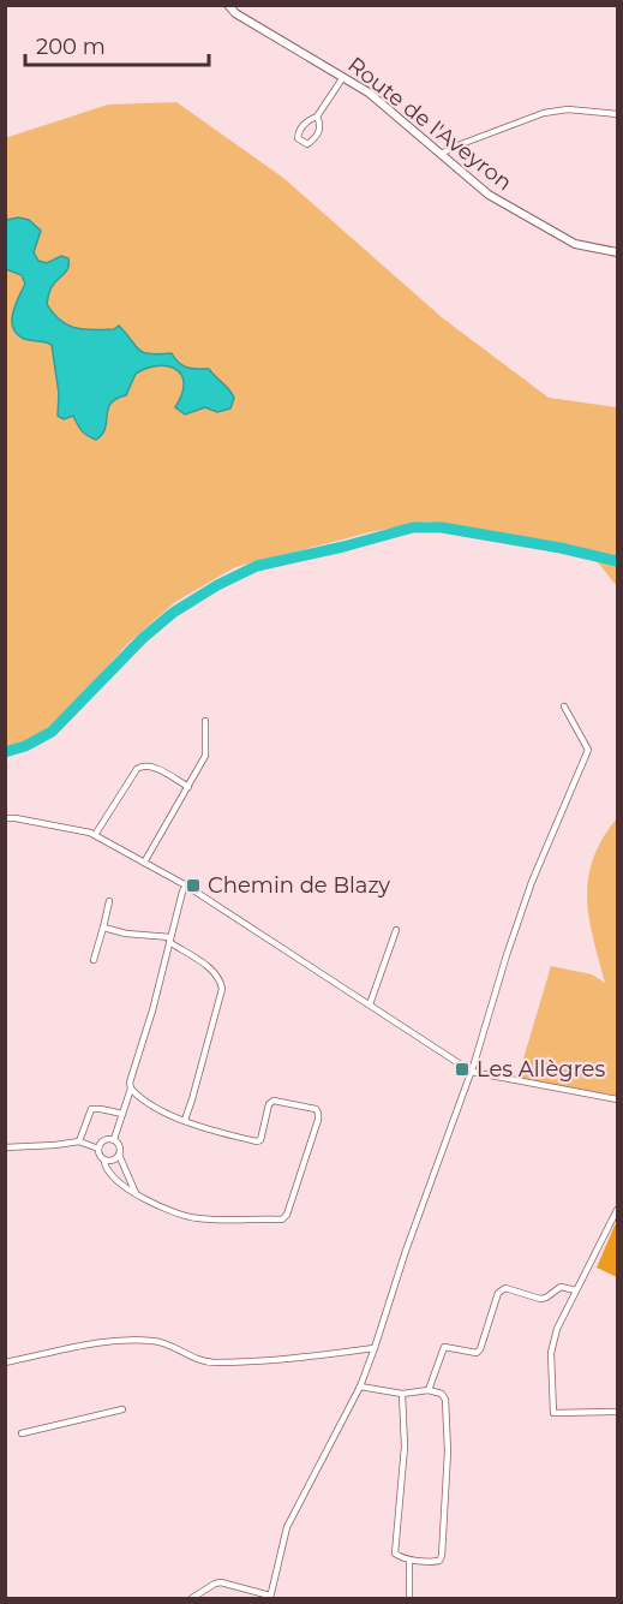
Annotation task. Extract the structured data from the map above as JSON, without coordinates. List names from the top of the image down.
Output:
{
  "streets": {
    "street": ["Route de l'Aveyron"]
  },
  "places": {
    "transit": ["Chemin de Blazy", "Les Allègres"]
  },
  "scale_bar": "200 m"
}
